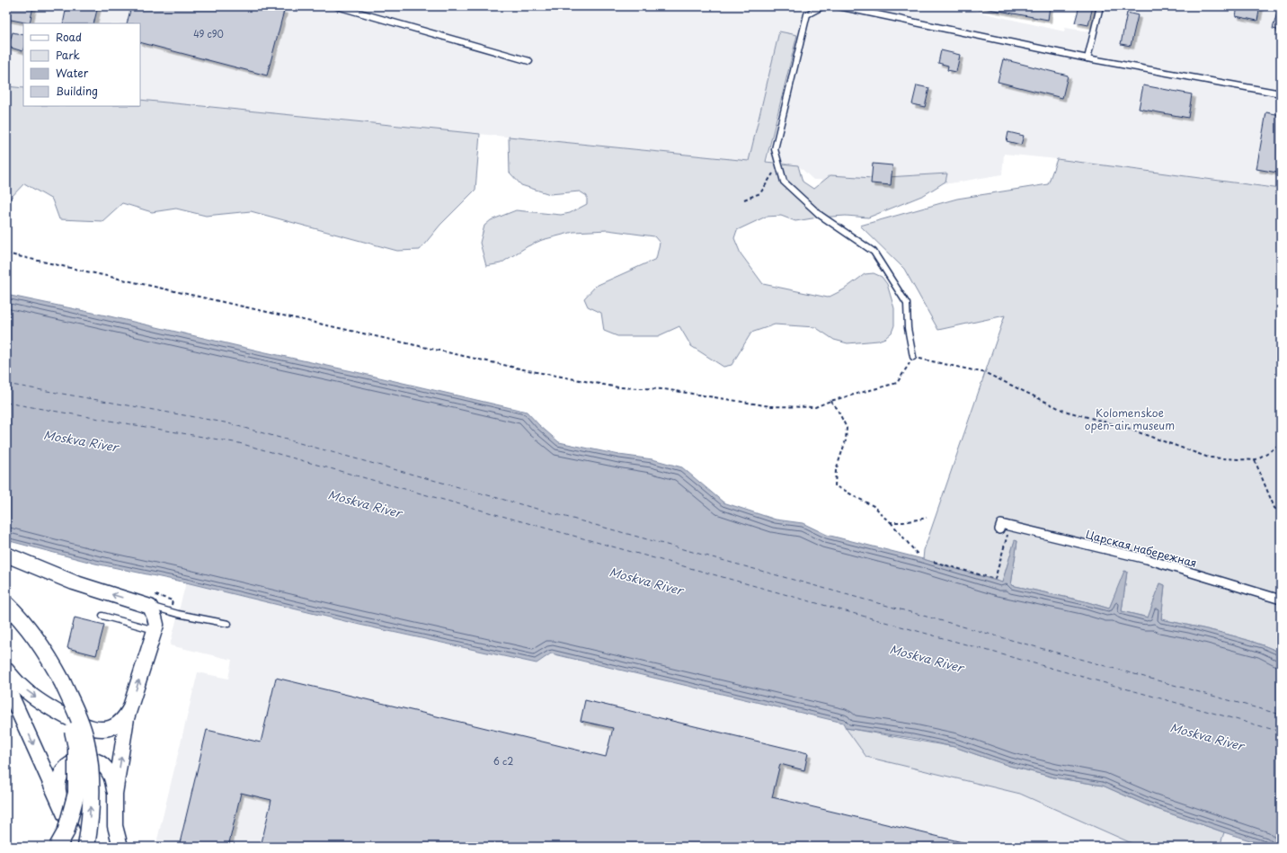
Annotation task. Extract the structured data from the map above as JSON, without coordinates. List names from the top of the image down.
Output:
{
  "streets": {
    "street": ["Царская набережная"]
  },
  "water": ["Moskva River"],
  "parks": ["Kolomenskoe open-air museum"],
  "house_numbers": ["49 с90", "6 с2"],
  "legend": [
    "Road",
    "Park",
    "Water",
    "Building"
  ]
}
